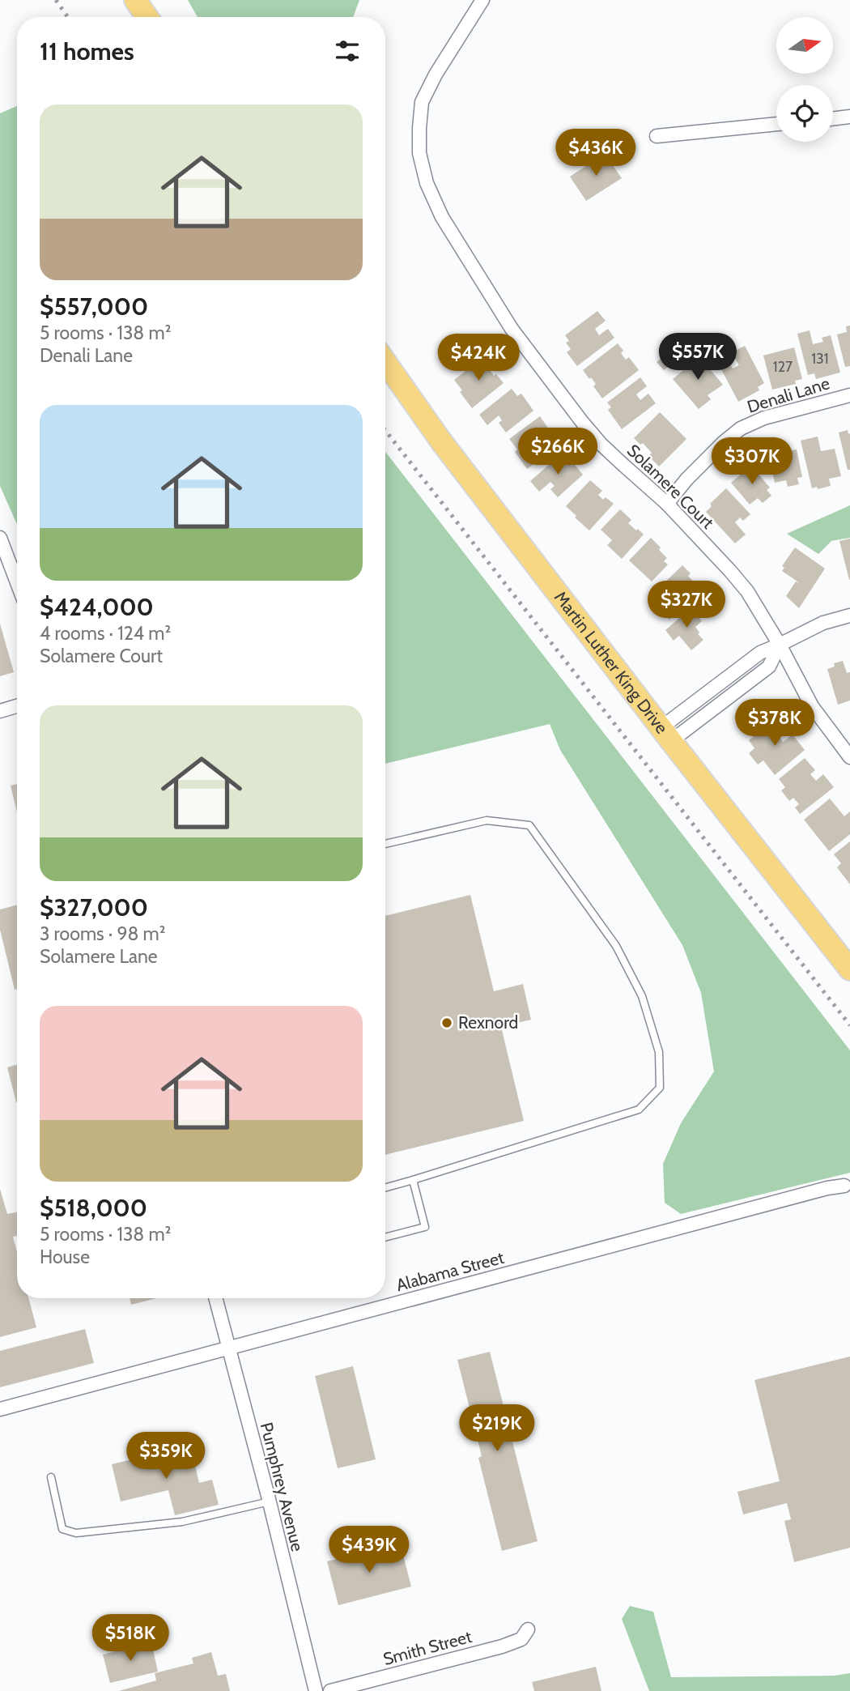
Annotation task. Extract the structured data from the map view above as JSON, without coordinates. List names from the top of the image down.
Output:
{
  "streets": {
    "main road": ["Martin Luther King Drive"],
    "street": [
      "Denali Lane",
      "Solamere Court",
      "Alabama Street",
      "Pumphrey Avenue",
      "Smith Street"
    ]
  },
  "crossings": [
    ["Denali Lane", "Solamere Court"],
    ["Alabama Street", "Pumphrey Avenue"]
  ],
  "places": ["Rexnord"],
  "house_numbers": ["131", "127"],
  "north": "right",
  "page": {
    "heading": "11 homes",
    "list": [
      {
        "name": "$557,000",
        "note": "5 rooms · 138 m² · Denali Lane"
      },
      {
        "name": "$424,000",
        "note": "4 rooms · 124 m² · Solamere Court"
      },
      {
        "name": "$327,000",
        "note": "3 rooms · 98 m² · Solamere Lane"
      },
      {
        "name": "$518,000",
        "note": "5 rooms · 138 m² · House"
      }
    ],
    "price": [
      "$436K",
      "$557K",
      "$424K",
      "$266K",
      "$307K",
      "$327K",
      "$378K",
      "$219K",
      "$359K",
      "$439K",
      "$518K"
    ]
  }
}
